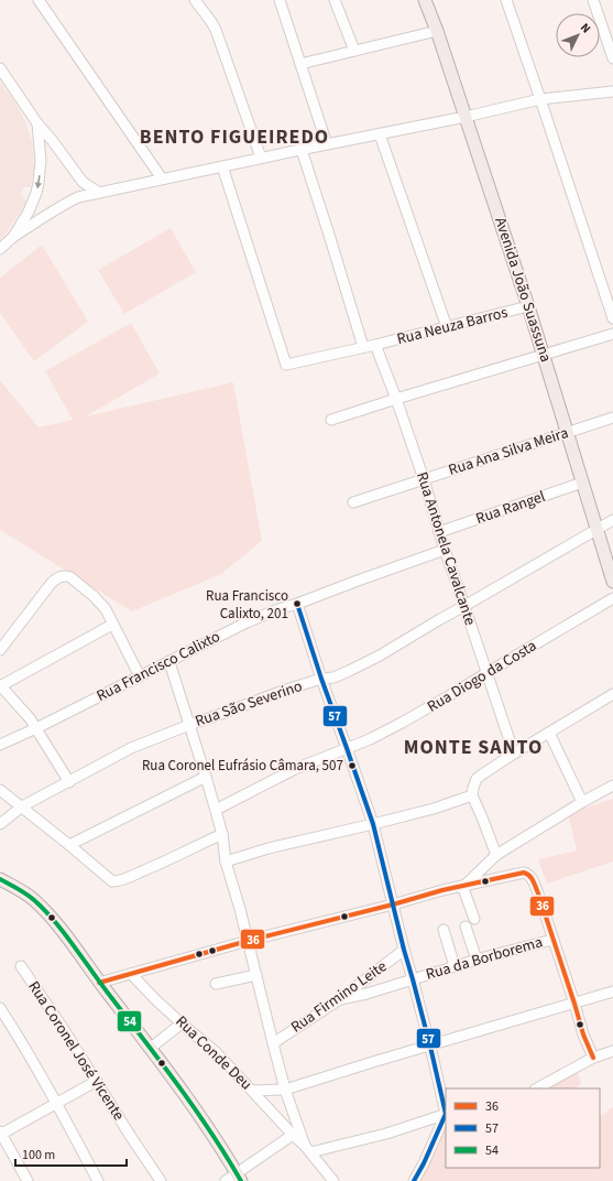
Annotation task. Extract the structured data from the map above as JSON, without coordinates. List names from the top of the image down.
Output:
{
  "streets": {
    "main road": ["Avenida João Suassuna"],
    "street": [
      "Rua Neuza Barros",
      "Rua Ana Silva Meira",
      "Rua Rangel",
      "Rua Antonela Cavalcante",
      "Rua Francisco Calixto",
      "Rua Diogo da Costa",
      "Rua São Severino",
      "Rua da Borborema",
      "Rua Firmino Leite",
      "Rua Coronel José Vicente",
      "Rua Conde Deu"
    ]
  },
  "crossings": [
    ["Avenida João Suassuna", "Rua Neuza Barros"],
    ["Avenida João Suassuna", "Rua Ana Silva Meira"],
    ["Avenida João Suassuna", "Rua Rangel"],
    ["Avenida João Suassuna", "Rua São Severino"],
    ["Rua Neuza Barros", "Rua Antonela Cavalcante"],
    ["Rua Ana Silva Meira", "Rua Antonela Cavalcante"],
    ["Rua Rangel", "Rua Antonela Cavalcante"],
    ["Rua Antonela Cavalcante", "Rua Francisco Calixto"],
    ["Rua Antonela Cavalcante", "Rua Diogo da Costa"],
    ["Rua Antonela Cavalcante", "Rua São Severino"],
    ["Rua da Borborema", "Rua Firmino Leite"]
  ],
  "districts": ["BENTO FIGUEIREDO", "MONTE SANTO"],
  "places": ["Rua Francisco Calixto, 201", "Rua Coronel Eufrásio Câmara, 507"],
  "lines": ["transit line 57", "transit line 36", "transit line 54"],
  "legend": ["36", "57", "54"],
  "scale_bar": "100 m",
  "north": "top right"
}
